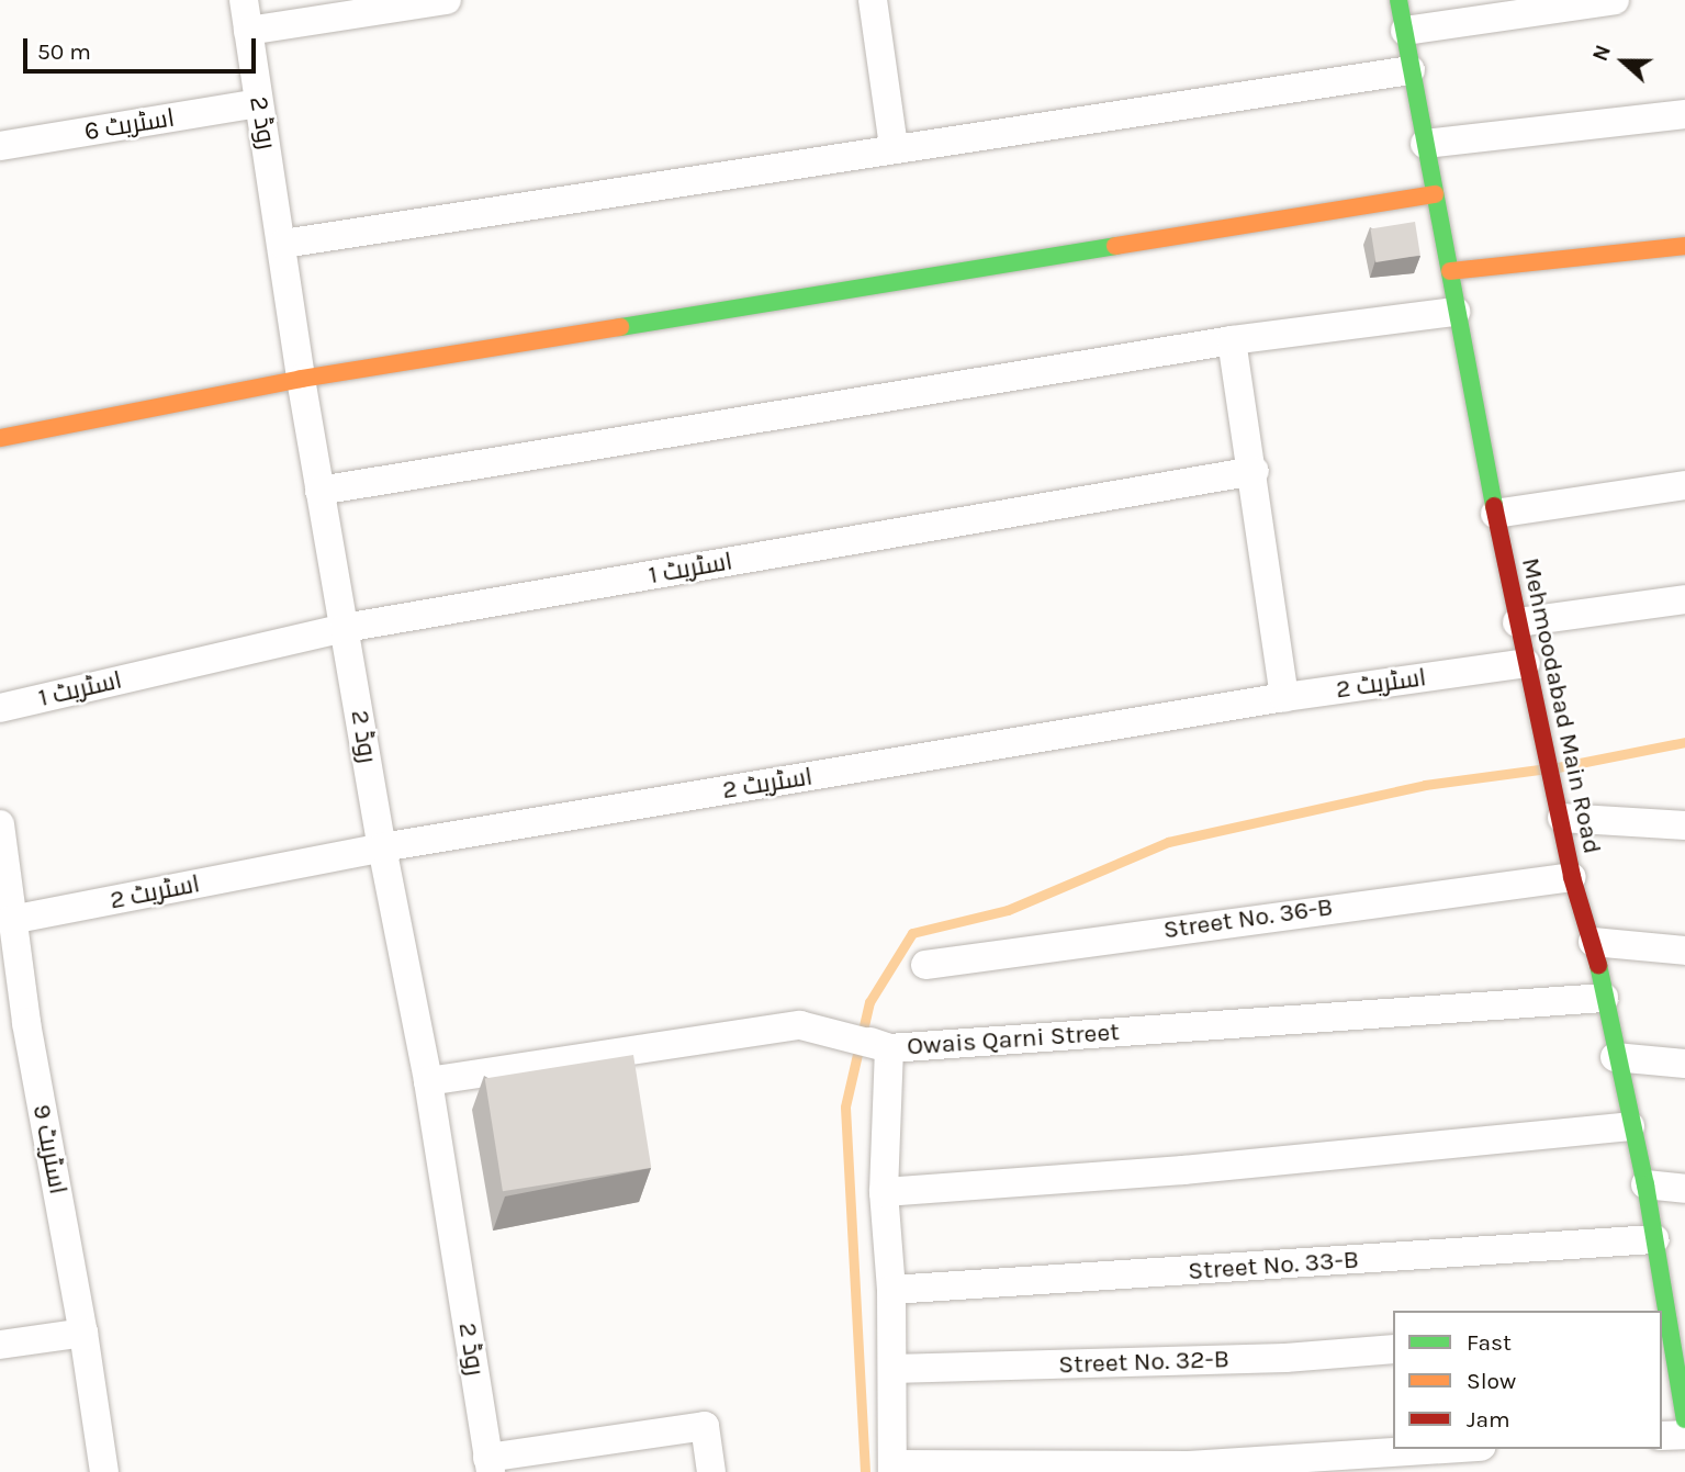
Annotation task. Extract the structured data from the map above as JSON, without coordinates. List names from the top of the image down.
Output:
{
  "streets": {
    "main road": ["Mehmoodabad Main Road"],
    "street": [
      "روڈ 2",
      "اسٹریٹ 6",
      "اسٹریٹ 1",
      "اسٹریٹ 2",
      "Street No. 36-B",
      "Owais Qarni Street",
      "اسٹریٹ 9",
      "Street No. 33-B",
      "Street No. 32-B"
    ]
  },
  "crossings": [
    ["روڈ 2", "اسٹریٹ 6"],
    ["روڈ 2", "اسٹریٹ 1"],
    ["روڈ 2", "اسٹریٹ 2"],
    ["روڈ 2", "Owais Qarni Street"],
    ["اسٹریٹ 2", "Mehmoodabad Main Road"],
    ["اسٹریٹ 2", "اسٹریٹ 9"],
    ["Mehmoodabad Main Road", "Street No. 36-B"],
    ["Mehmoodabad Main Road", "Owais Qarni Street"],
    ["Mehmoodabad Main Road", "Street No. 33-B"]
  ],
  "legend": ["Fast", "Slow", "Jam"],
  "scale_bar": "50 m",
  "north": "left"
}
